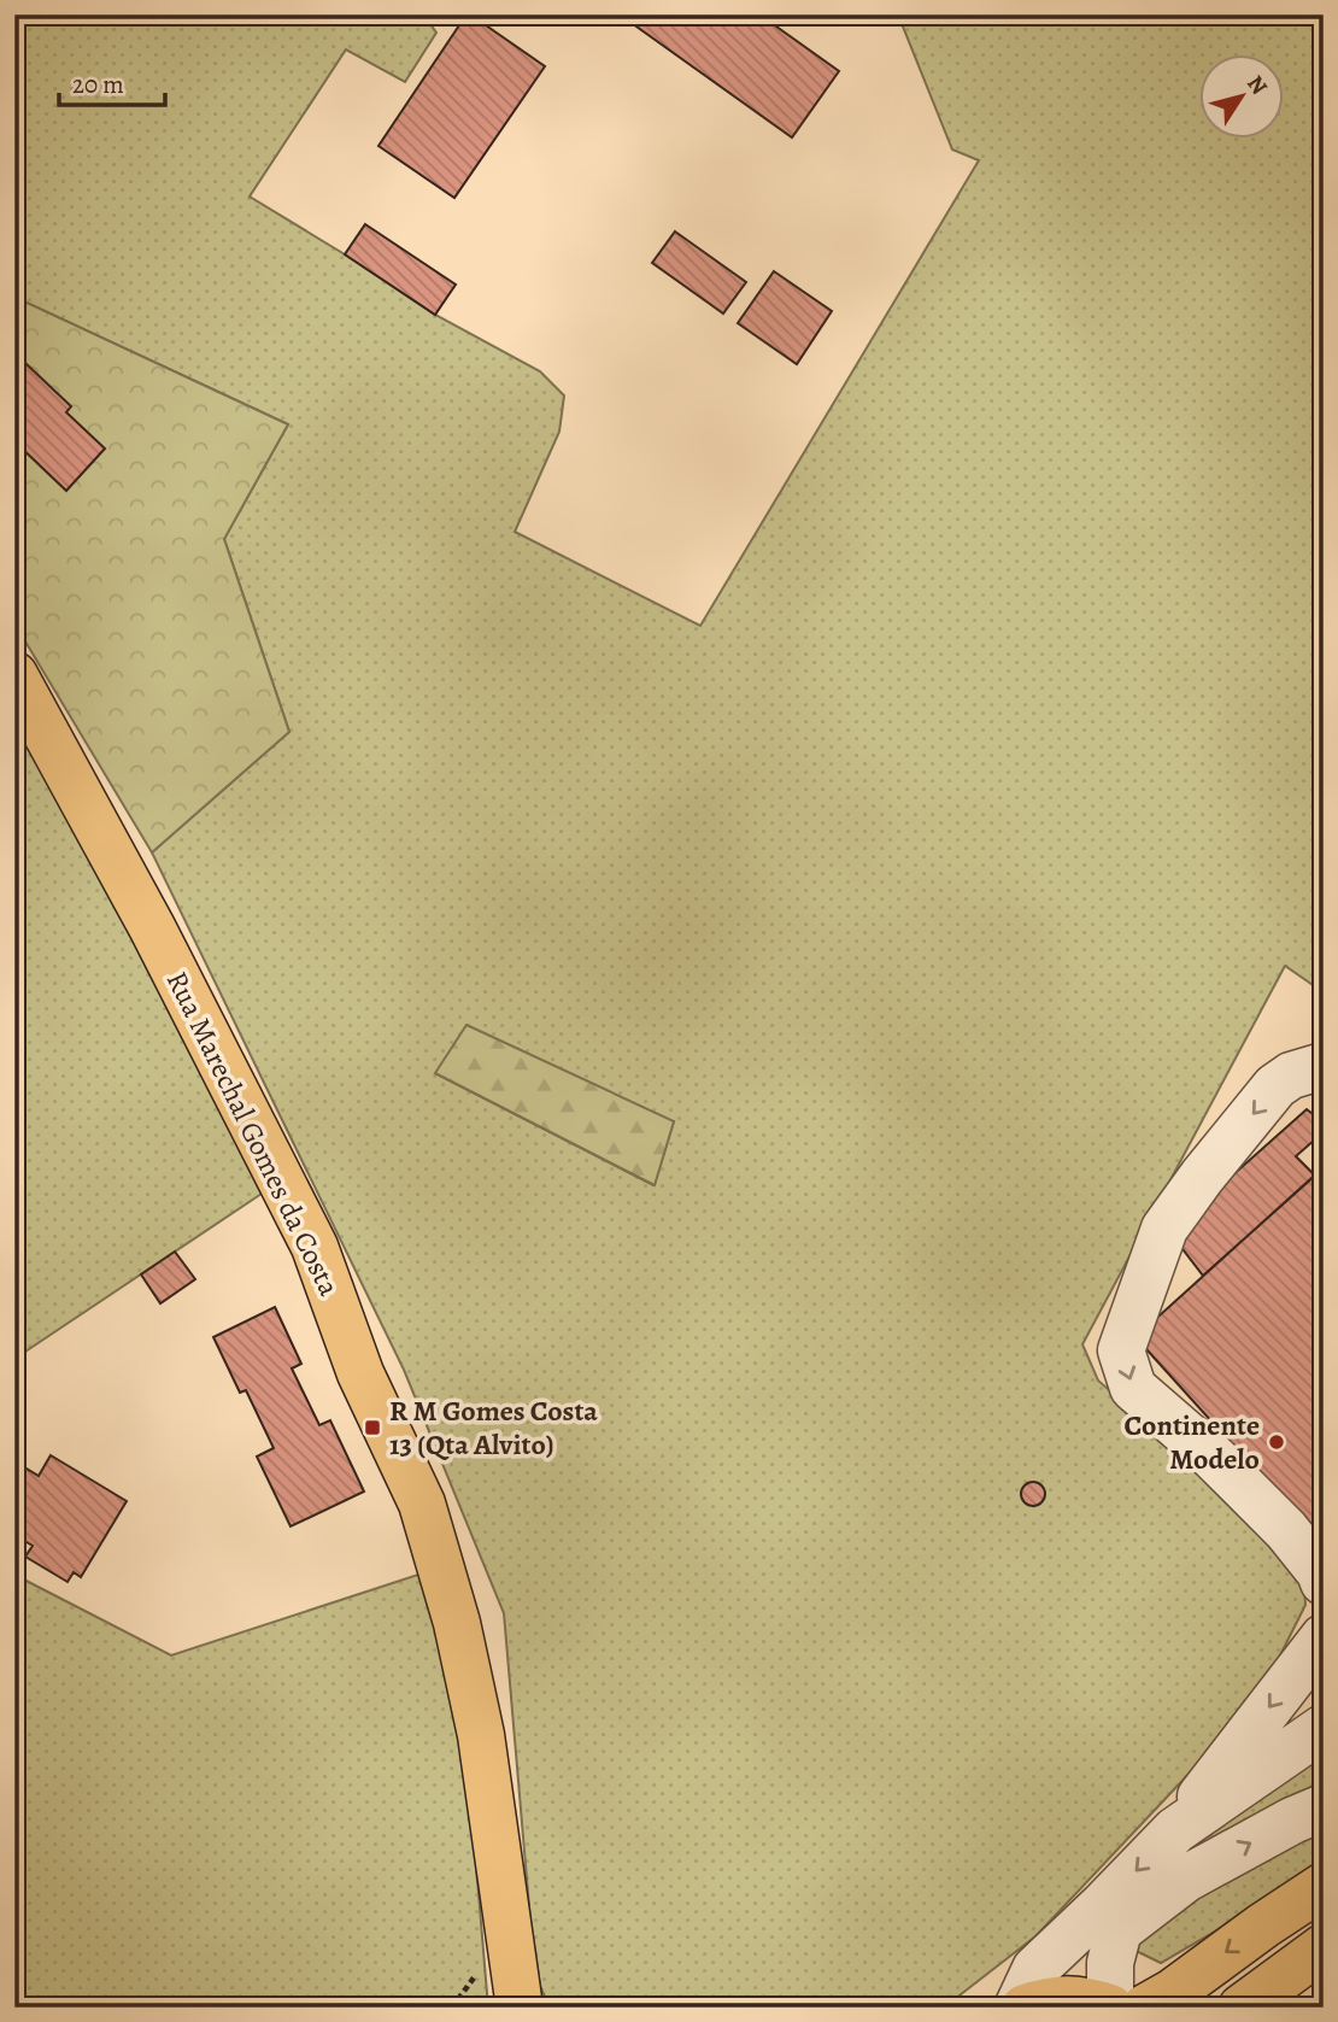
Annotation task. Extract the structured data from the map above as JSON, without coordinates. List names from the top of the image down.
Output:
{
  "streets": {
    "main road": ["Rua Marechal Gomes da Costa"]
  },
  "places": {
    "transit": ["R M Gomes Costa 13 (Qta Alvito)"],
    "other": ["Continente Modelo"]
  },
  "scale_bar": "20 m",
  "north": "top right"
}
